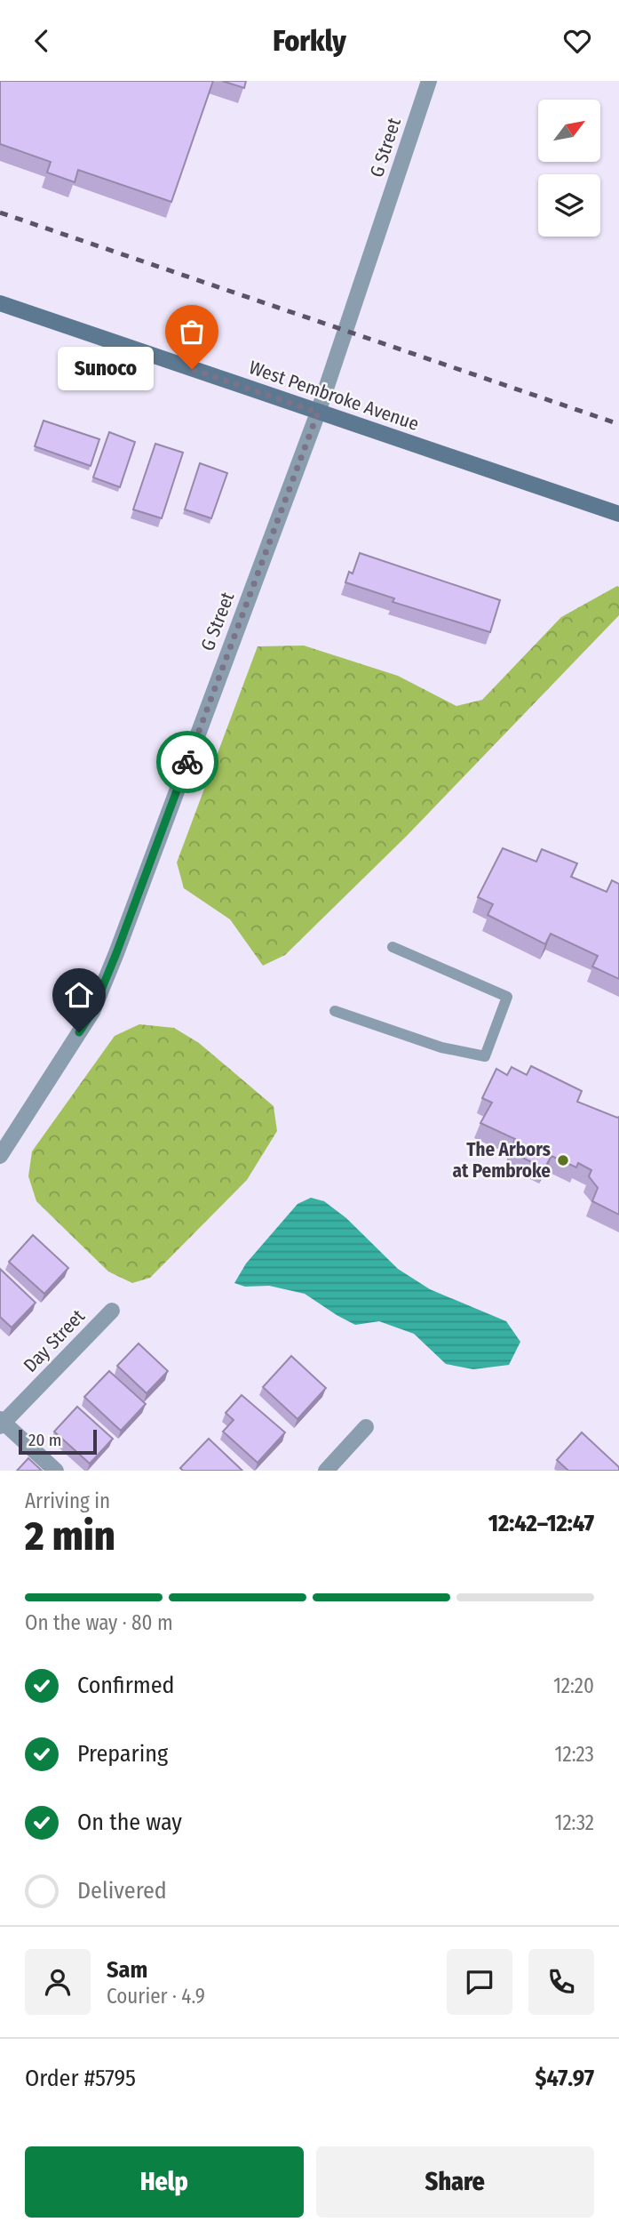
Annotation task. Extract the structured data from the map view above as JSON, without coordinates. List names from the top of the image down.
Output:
{
  "streets": {
    "main road": ["West Pembroke Avenue"],
    "street": ["G Street", "Day Street"]
  },
  "crossings": [
    ["G Street", "West Pembroke Avenue"]
  ],
  "places": ["Sunoco", "The Arbors at Pembroke"],
  "scale_bar": "20 m",
  "north": "top right",
  "page": {
    "header": "Forkly",
    "bubble": "Sunoco",
    "scale": "20 m",
    "heading": ["2 min", "Arriving in", "12:42–12:47"],
    "panel": [
      "Sam",
      "Courier · 4.9",
      "Order #5795",
      "$47.97"
    ],
    "bar": "On the way · 80 m",
    "list": [
      ["Confirmed", "12:20"],
      ["Preparing", "12:23"],
      ["On the way", "12:32"],
      "Delivered"
    ],
    "buttons": ["Help", "Share"]
  }
}
